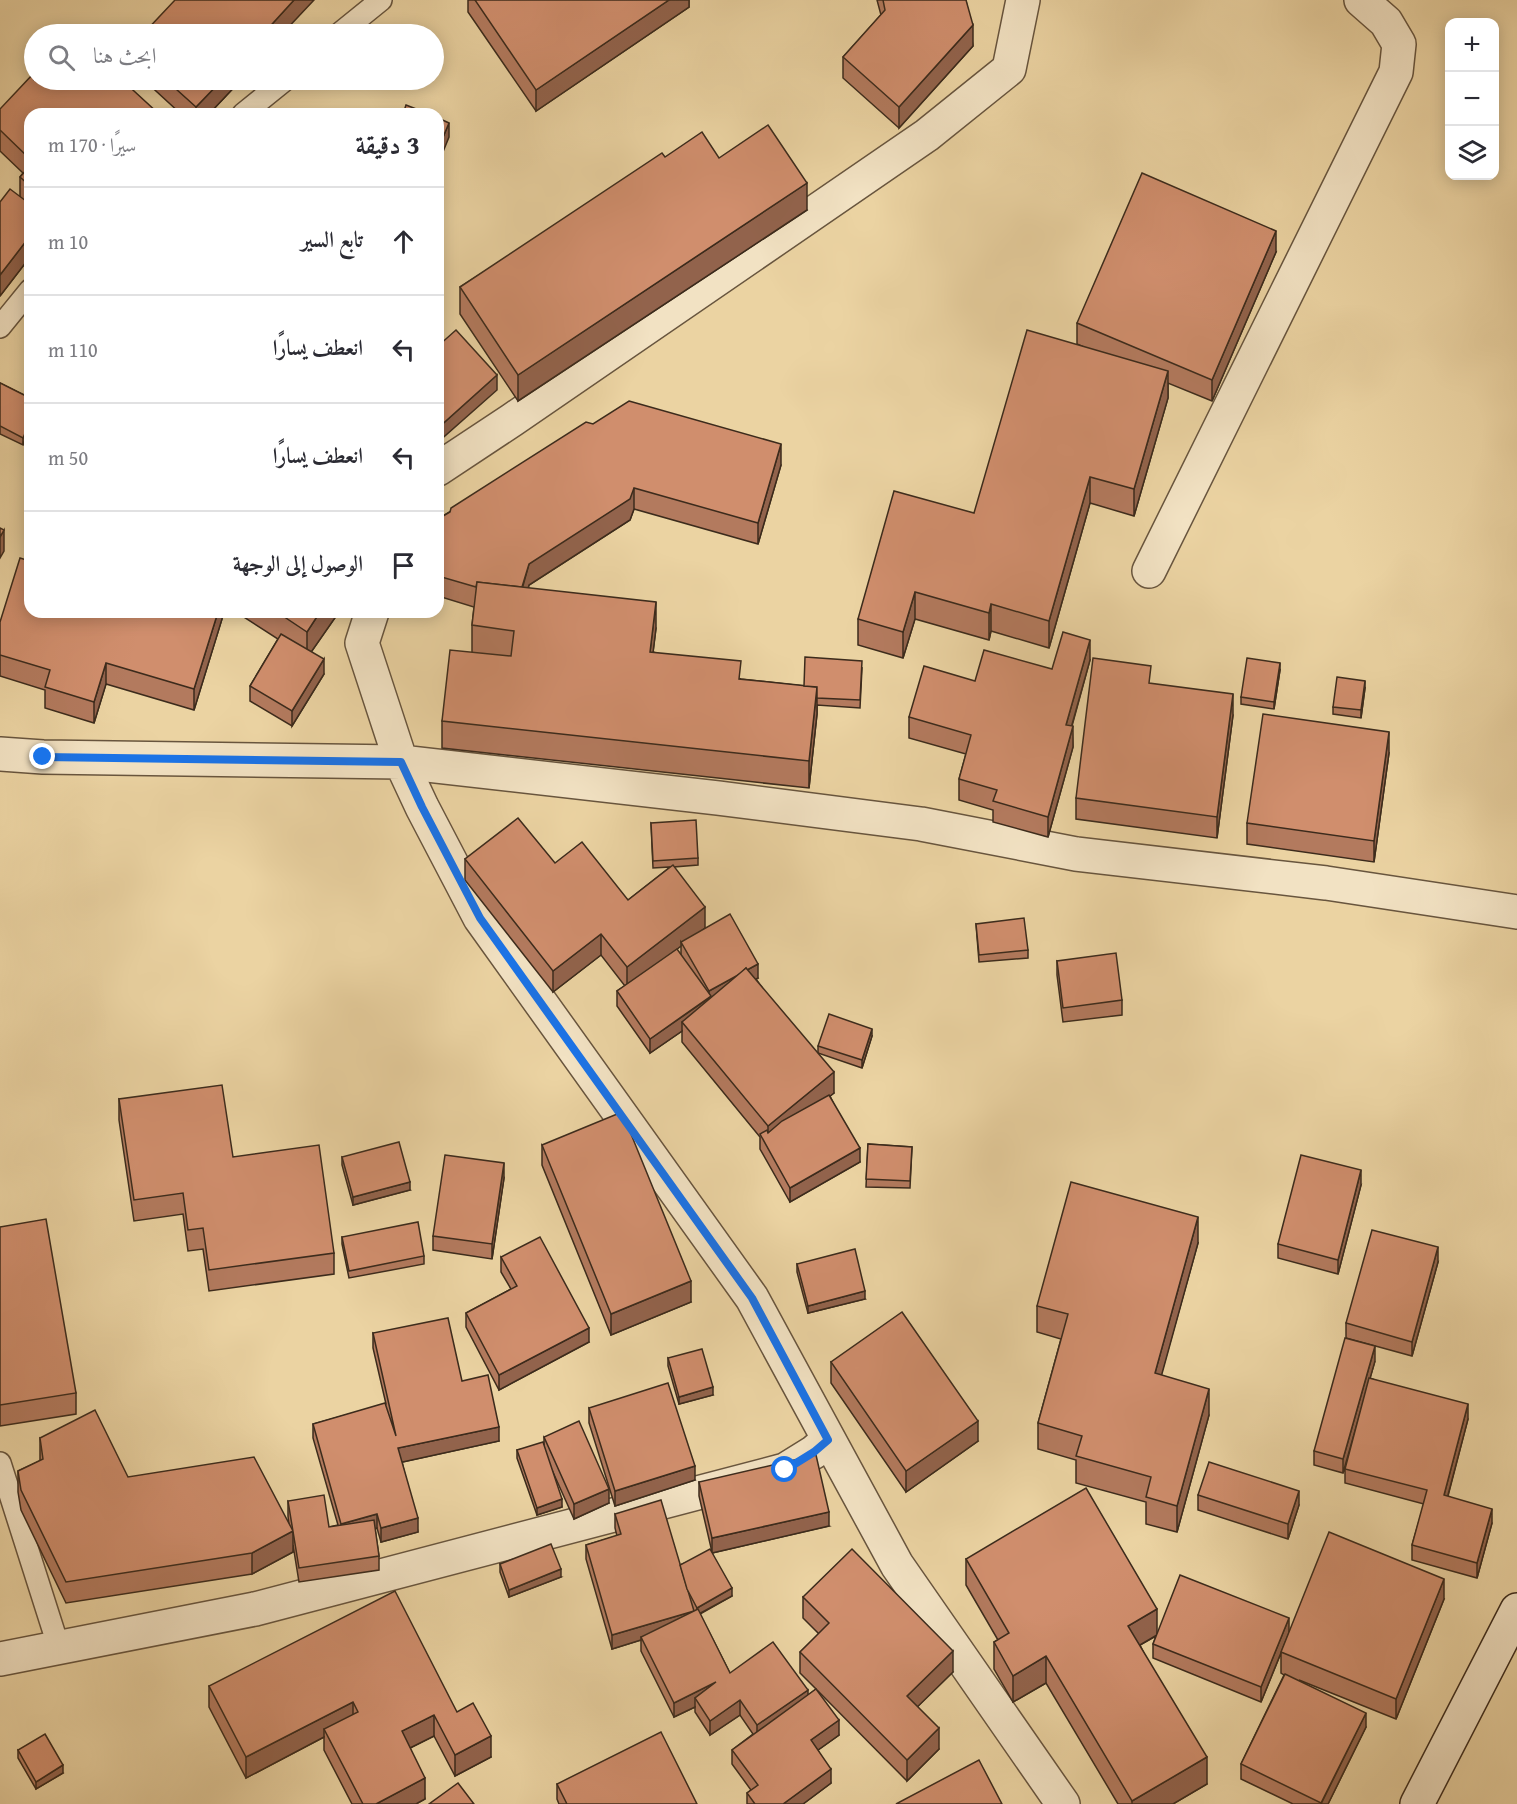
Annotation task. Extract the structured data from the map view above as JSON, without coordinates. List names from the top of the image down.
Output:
{
  "page": {
    "map_buttons": ["+", "−"],
    "search": "ابحث هنا",
    "heading": ["3 دقيقة", "سيرًا · 170 m"],
    "list": [
      ["تابع السير", "10 m"],
      ["انعطف يسارًا", "110 m"],
      ["انعطف يسارًا", "50 m"],
      "الوصول إلى الوجهة"
    ]
  }
}
